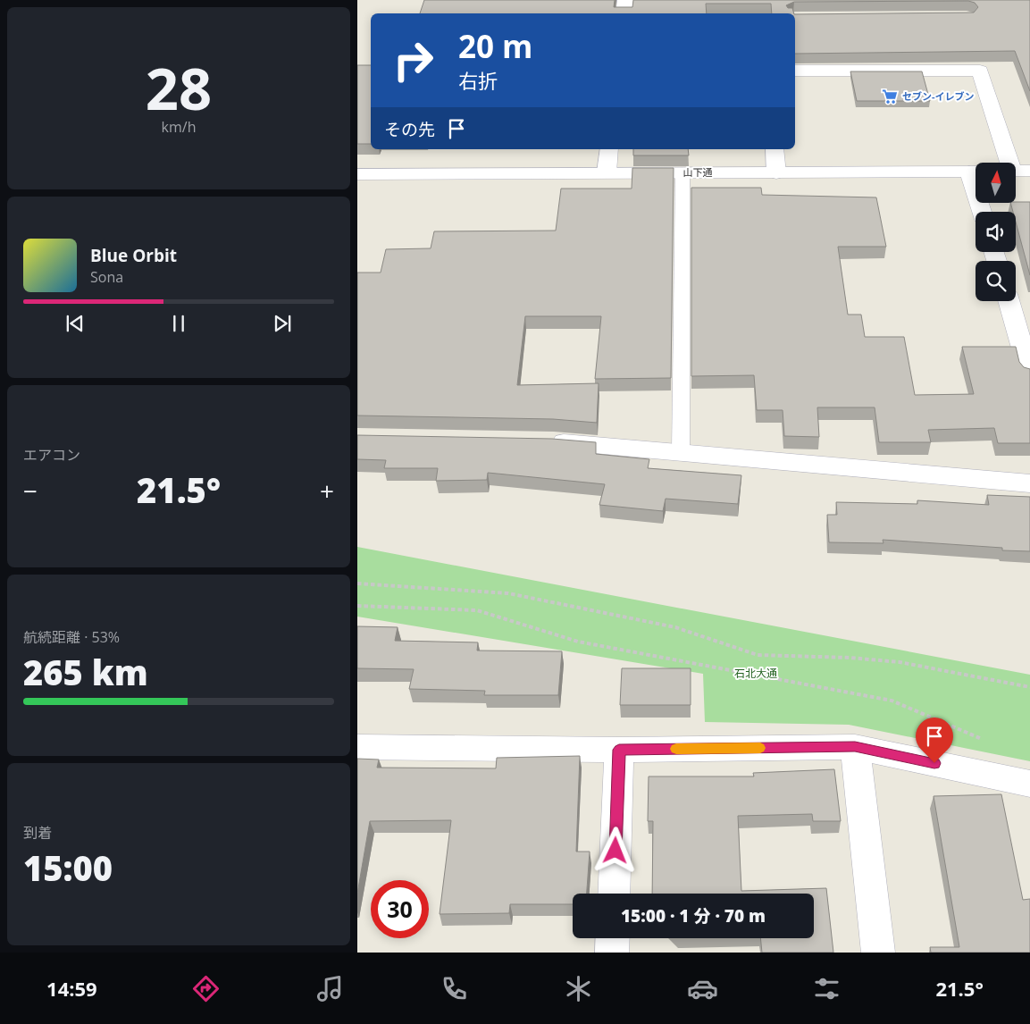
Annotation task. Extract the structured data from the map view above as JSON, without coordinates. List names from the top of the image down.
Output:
{
  "streets": {
    "street": ["山下通"]
  },
  "parks": ["石北大通"],
  "places": {
    "supermarket": ["セブン-イレブン"]
  },
  "north": "top",
  "page": {
    "tile": [
      ["28", "km/h"],
      "エアコン",
      ["航続距離 · 53%", "265 km"],
      ["到着", "15:00"]
    ],
    "turn": ["20 m", "右折"],
    "then": "その先",
    "song": ["Blue Orbit", "Sona"],
    "heat": ["−", "21.5°", "+"],
    "limit": "30",
    "trip": "15:00 · 1 分 · 70 m",
    "tabs": ["14:59", "21.5°"]
  }
}
